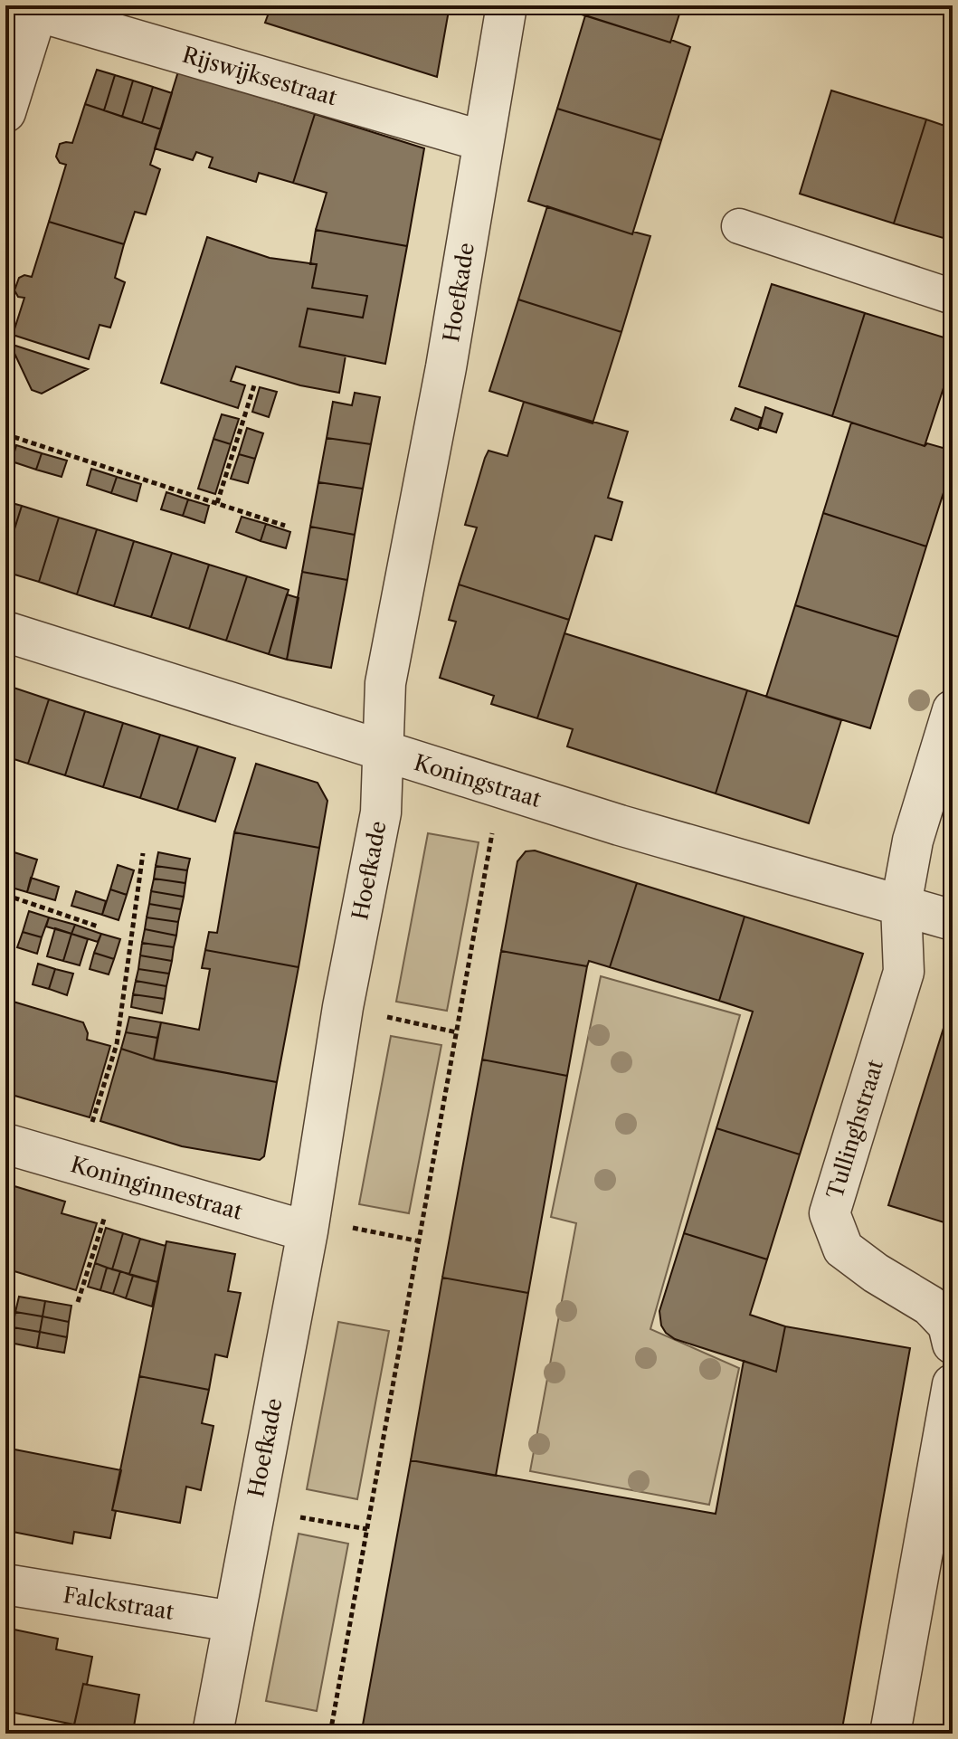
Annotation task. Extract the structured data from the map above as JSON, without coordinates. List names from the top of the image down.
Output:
{
  "streets": {
    "street": [
      "Rijswijksestraat",
      "Hoefkade",
      "Koningstraat",
      "Tullinghstraat",
      "Koninginnestraat",
      "Falckstraat"
    ]
  },
  "crossings": [
    ["Rijswijksestraat", "Hoefkade"],
    ["Hoefkade", "Koningstraat"],
    ["Hoefkade", "Koninginnestraat"],
    ["Hoefkade", "Falckstraat"],
    ["Koningstraat", "Tullinghstraat"]
  ]
}
